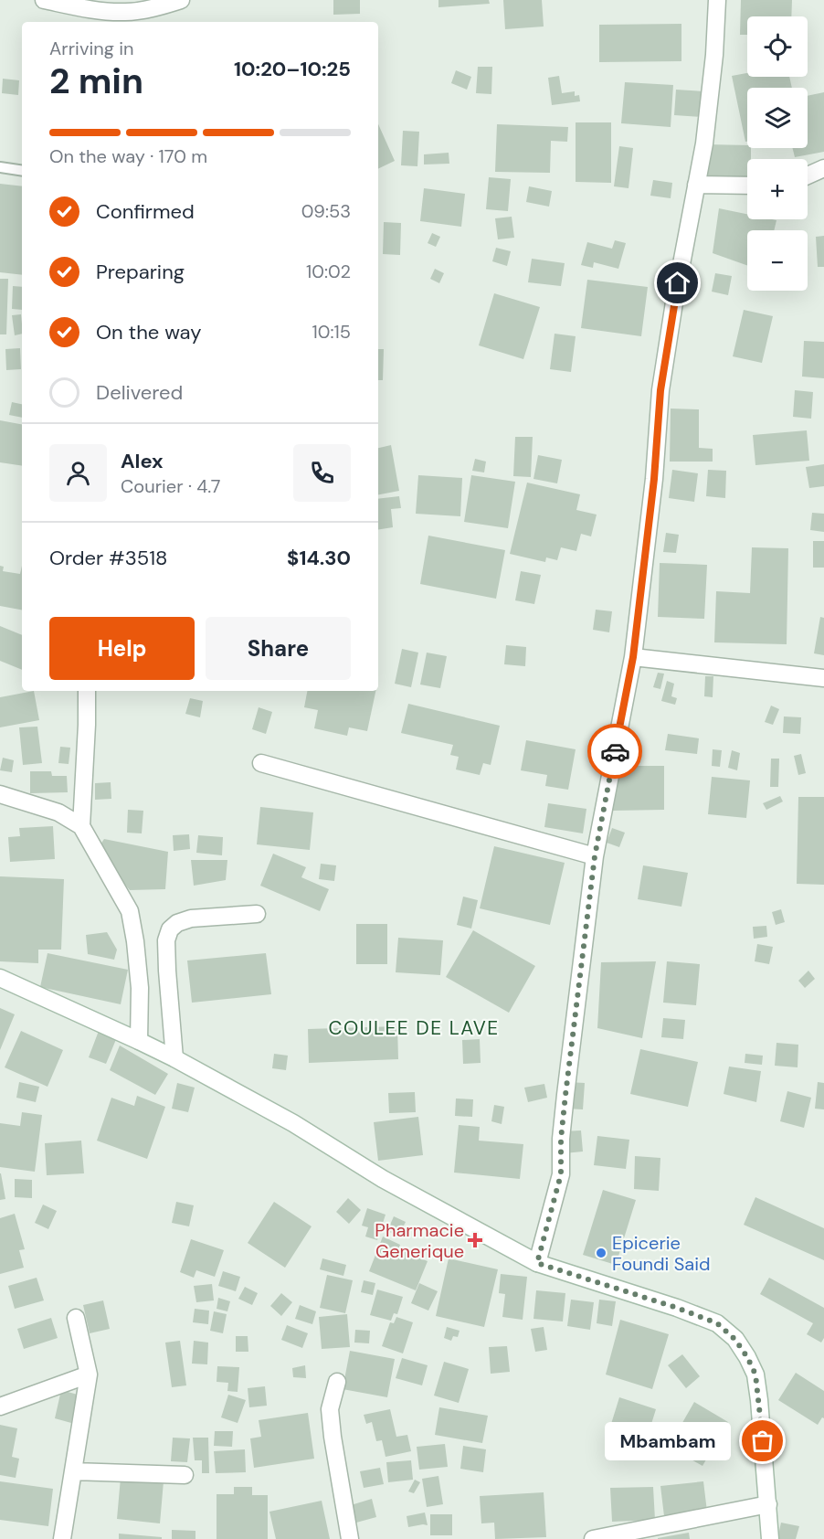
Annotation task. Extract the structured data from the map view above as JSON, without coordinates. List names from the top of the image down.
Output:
{
  "districts": ["COULEE DE LAVE"],
  "places": {
    "health": ["Pharmacie Generique"],
    "other": ["Epicerie Foundi Said", "Mbambam"]
  },
  "page": {
    "map_buttons": ["+", "−"],
    "heading": ["2 min", "Arriving in", "10:20–10:25"],
    "panel": [
      "Alex",
      "Courier · 4.7",
      "Order #3518",
      "$14.30"
    ],
    "bar": "On the way · 170 m",
    "list": [
      ["Confirmed", "09:53"],
      ["Preparing", "10:02"],
      ["On the way", "10:15"],
      "Delivered"
    ],
    "buttons": ["Help", "Share"],
    "bubble": "Mbambam"
  }
}
